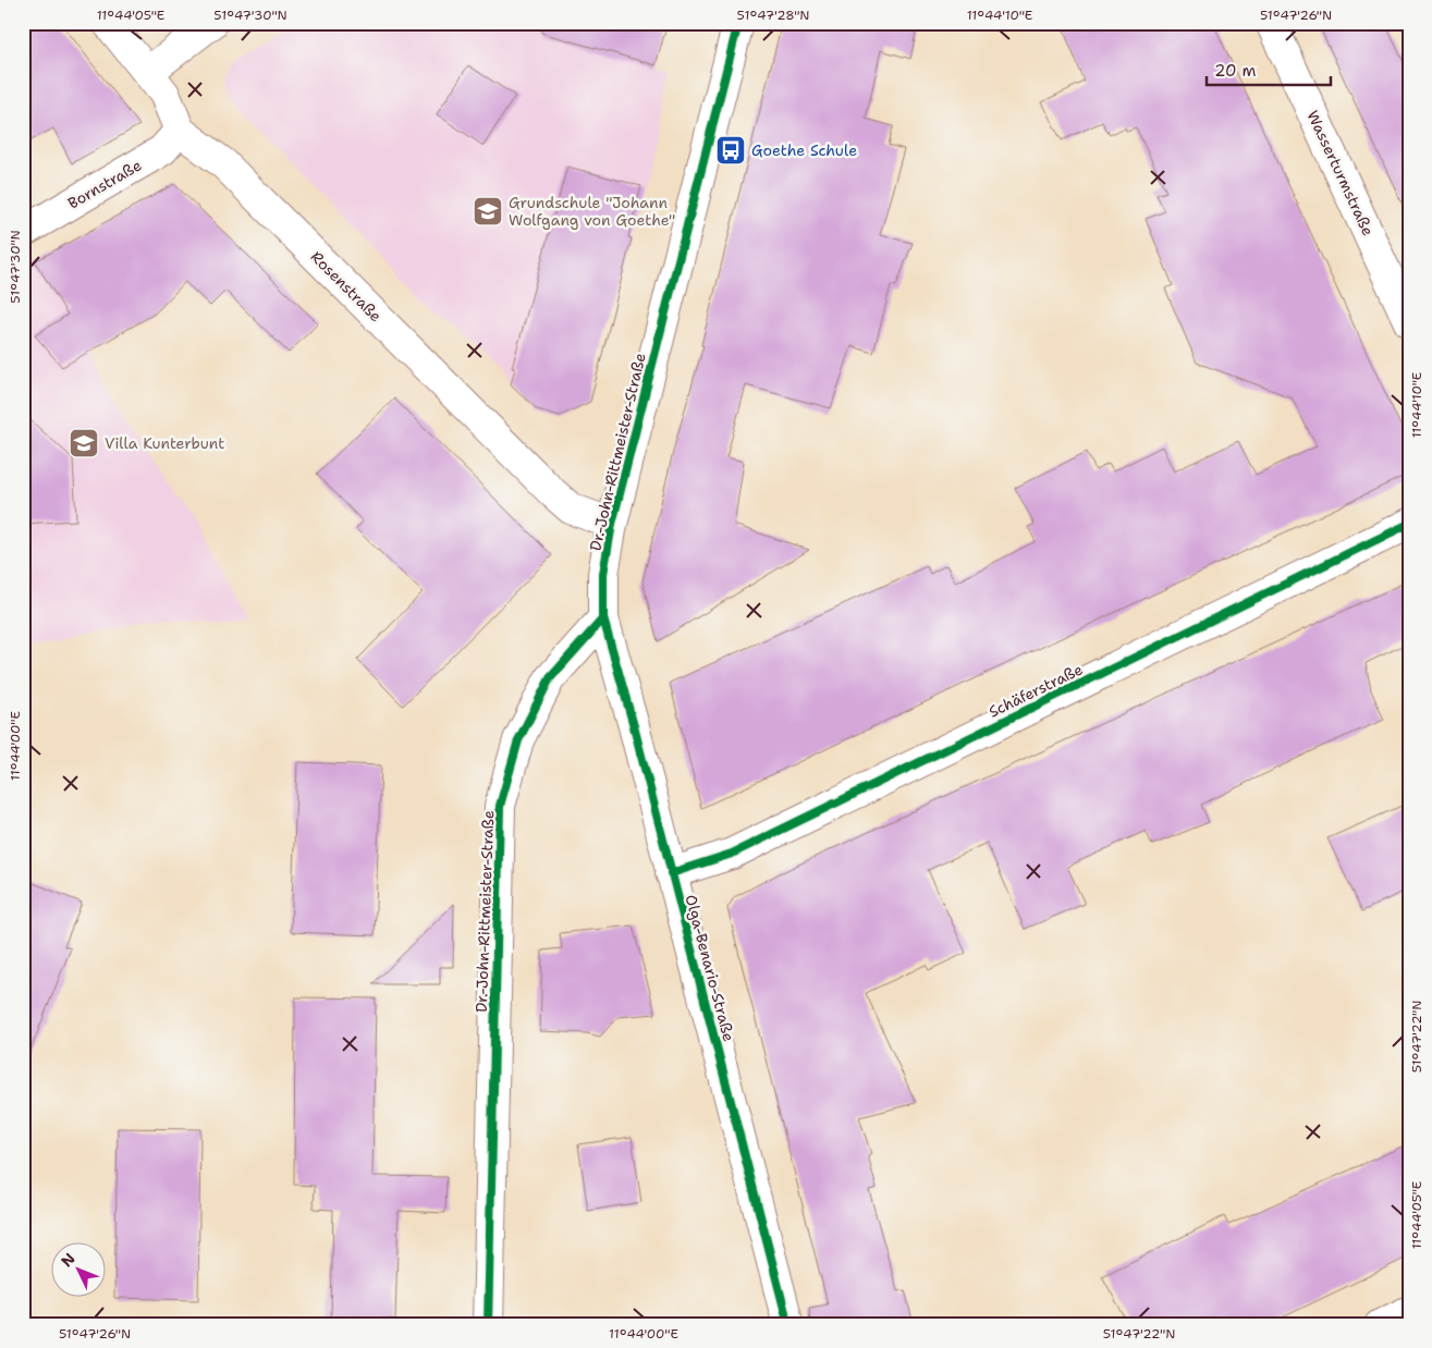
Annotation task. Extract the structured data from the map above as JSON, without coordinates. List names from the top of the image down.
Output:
{
  "streets": {
    "street": [
      "Wasserturmstraße",
      "Bornstraße",
      "Rosenstraße",
      "Dr.-John-Rittmeister-Straße",
      "Schäferstraße",
      "Olga-Benario-Straße"
    ]
  },
  "crossings": [
    ["Bornstraße", "Rosenstraße"],
    ["Rosenstraße", "Dr.-John-Rittmeister-Straße"],
    ["Dr.-John-Rittmeister-Straße", "Olga-Benario-Straße"],
    ["Schäferstraße", "Olga-Benario-Straße"]
  ],
  "places": {
    "bus stop": ["Goethe Schule"],
    "school or university": ["Grundschule \"Johann Wolfgang von Goethe\"", "Villa Kunterbunt"]
  },
  "scale_bar": "20 m",
  "north": "top left",
  "coordinates": [
    "11°44'05\"E",
    "51°47'30\"N",
    "51°47'28\"N",
    "11°44'10\"E",
    "51°47'26\"N",
    "11°44'00\"E",
    "51°47'22\"N"
  ]
}
